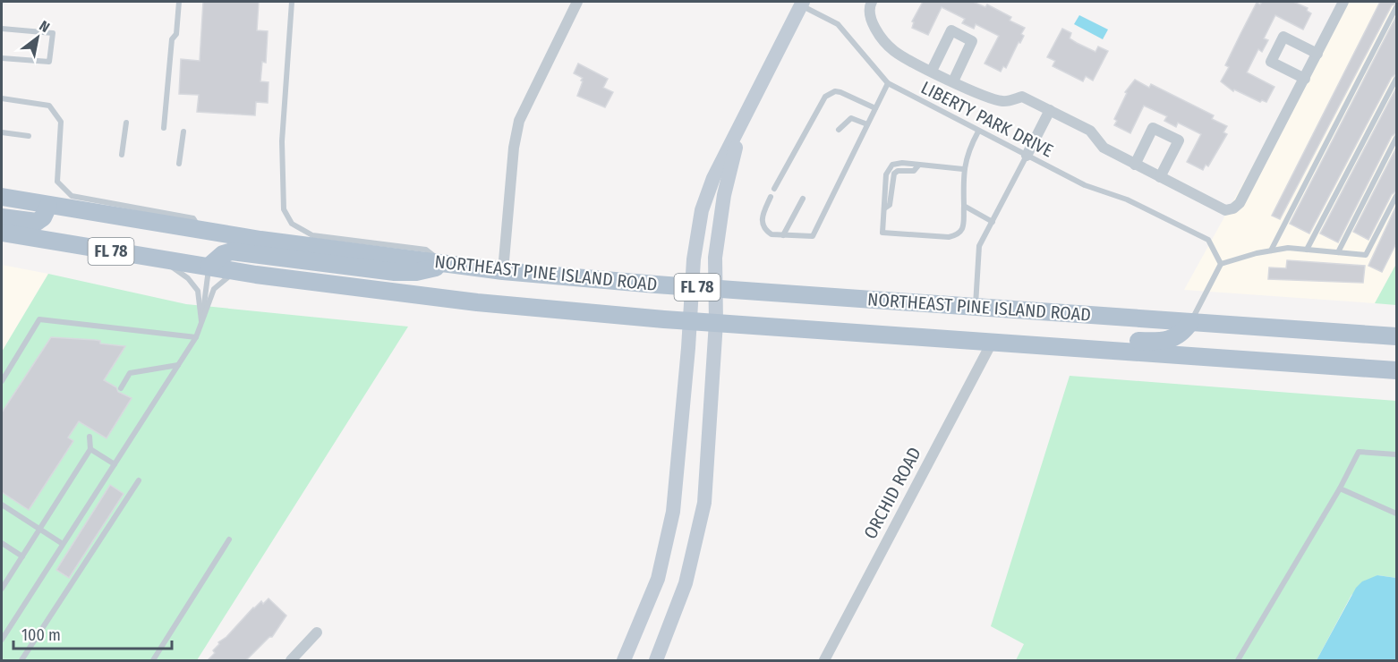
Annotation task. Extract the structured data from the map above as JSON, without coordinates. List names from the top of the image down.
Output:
{
  "streets": {
    "main road": ["FL 78", "NORTHEAST PINE ISLAND ROAD"],
    "street": ["ORCHID ROAD"],
    "lane": ["LIBERTY PARK DRIVE"]
  },
  "crossings": [
    ["NORTHEAST PINE ISLAND ROAD", "ORCHID ROAD"]
  ],
  "scale_bar": "100 m",
  "north": "top right"
}
